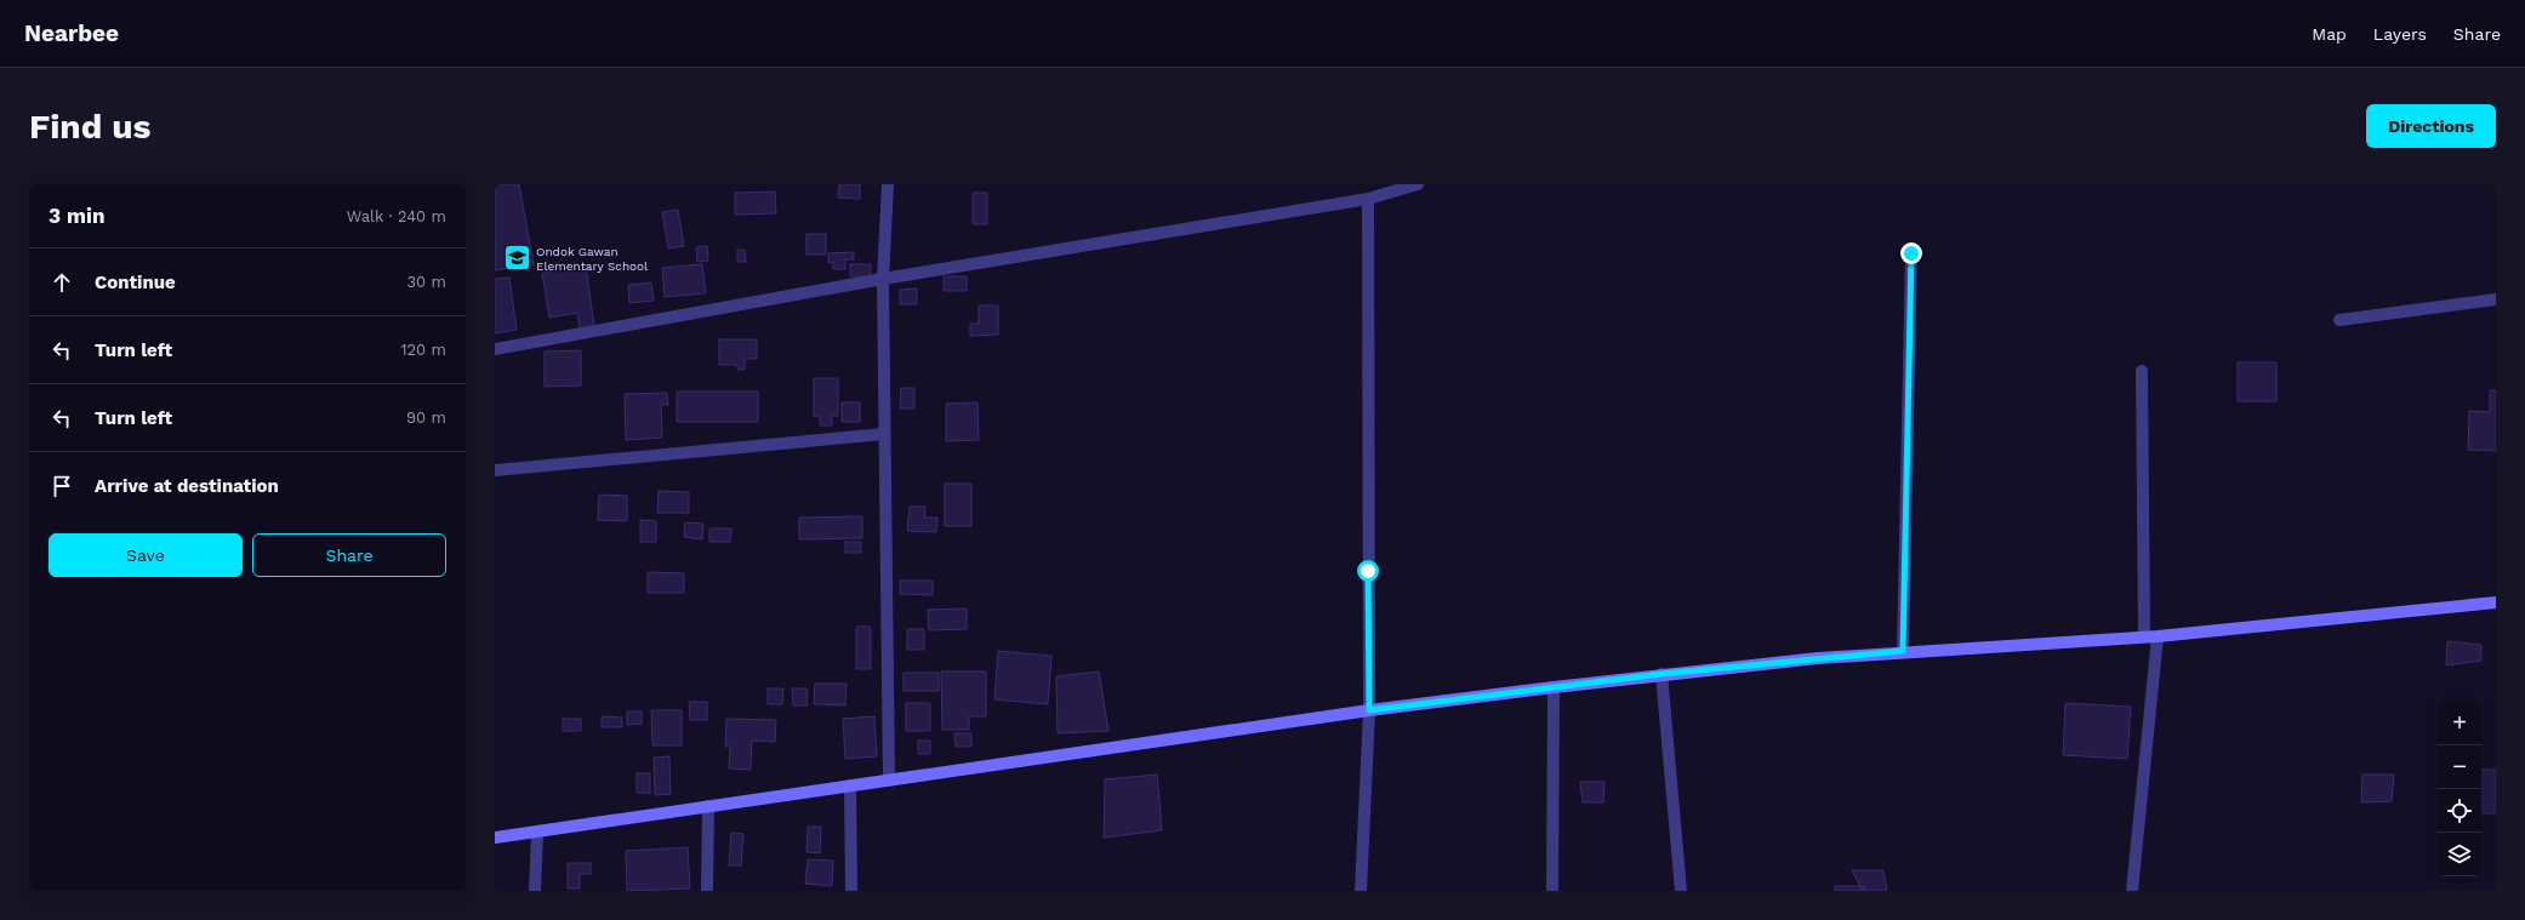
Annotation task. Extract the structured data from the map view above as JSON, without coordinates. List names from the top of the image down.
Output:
{
  "places": {
    "school or university": ["Ondok Gawan Elementary School"]
  },
  "page": {
    "header": "Nearbee",
    "nav": ["Map", "Layers", "Share"],
    "buttons": [
      "Directions",
      ["Save", "Share"]
    ],
    "title": "Find us",
    "heading": ["3 min", "Walk · 240 m"],
    "list": [
      ["Continue", "30 m"],
      ["Turn left", "120 m"],
      ["Turn left", "90 m"],
      "Arrive at destination"
    ],
    "map_buttons": ["+", "−"]
  }
}
